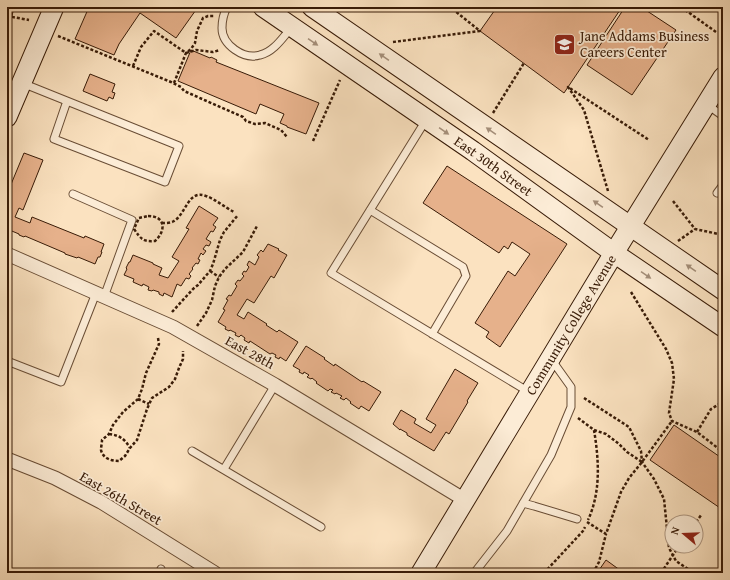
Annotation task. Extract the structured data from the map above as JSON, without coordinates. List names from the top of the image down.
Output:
{
  "streets": {
    "main road": ["East 30th Street", "Community College Avenue"],
    "street": ["East 28th", "East 26th Street"]
  },
  "crossings": [
    ["East 30th Street", "Community College Avenue"],
    ["Community College Avenue", "East 28th"]
  ],
  "places": {
    "school or university": ["Jane Addams Business Careers Center"]
  },
  "north": "left"
}
